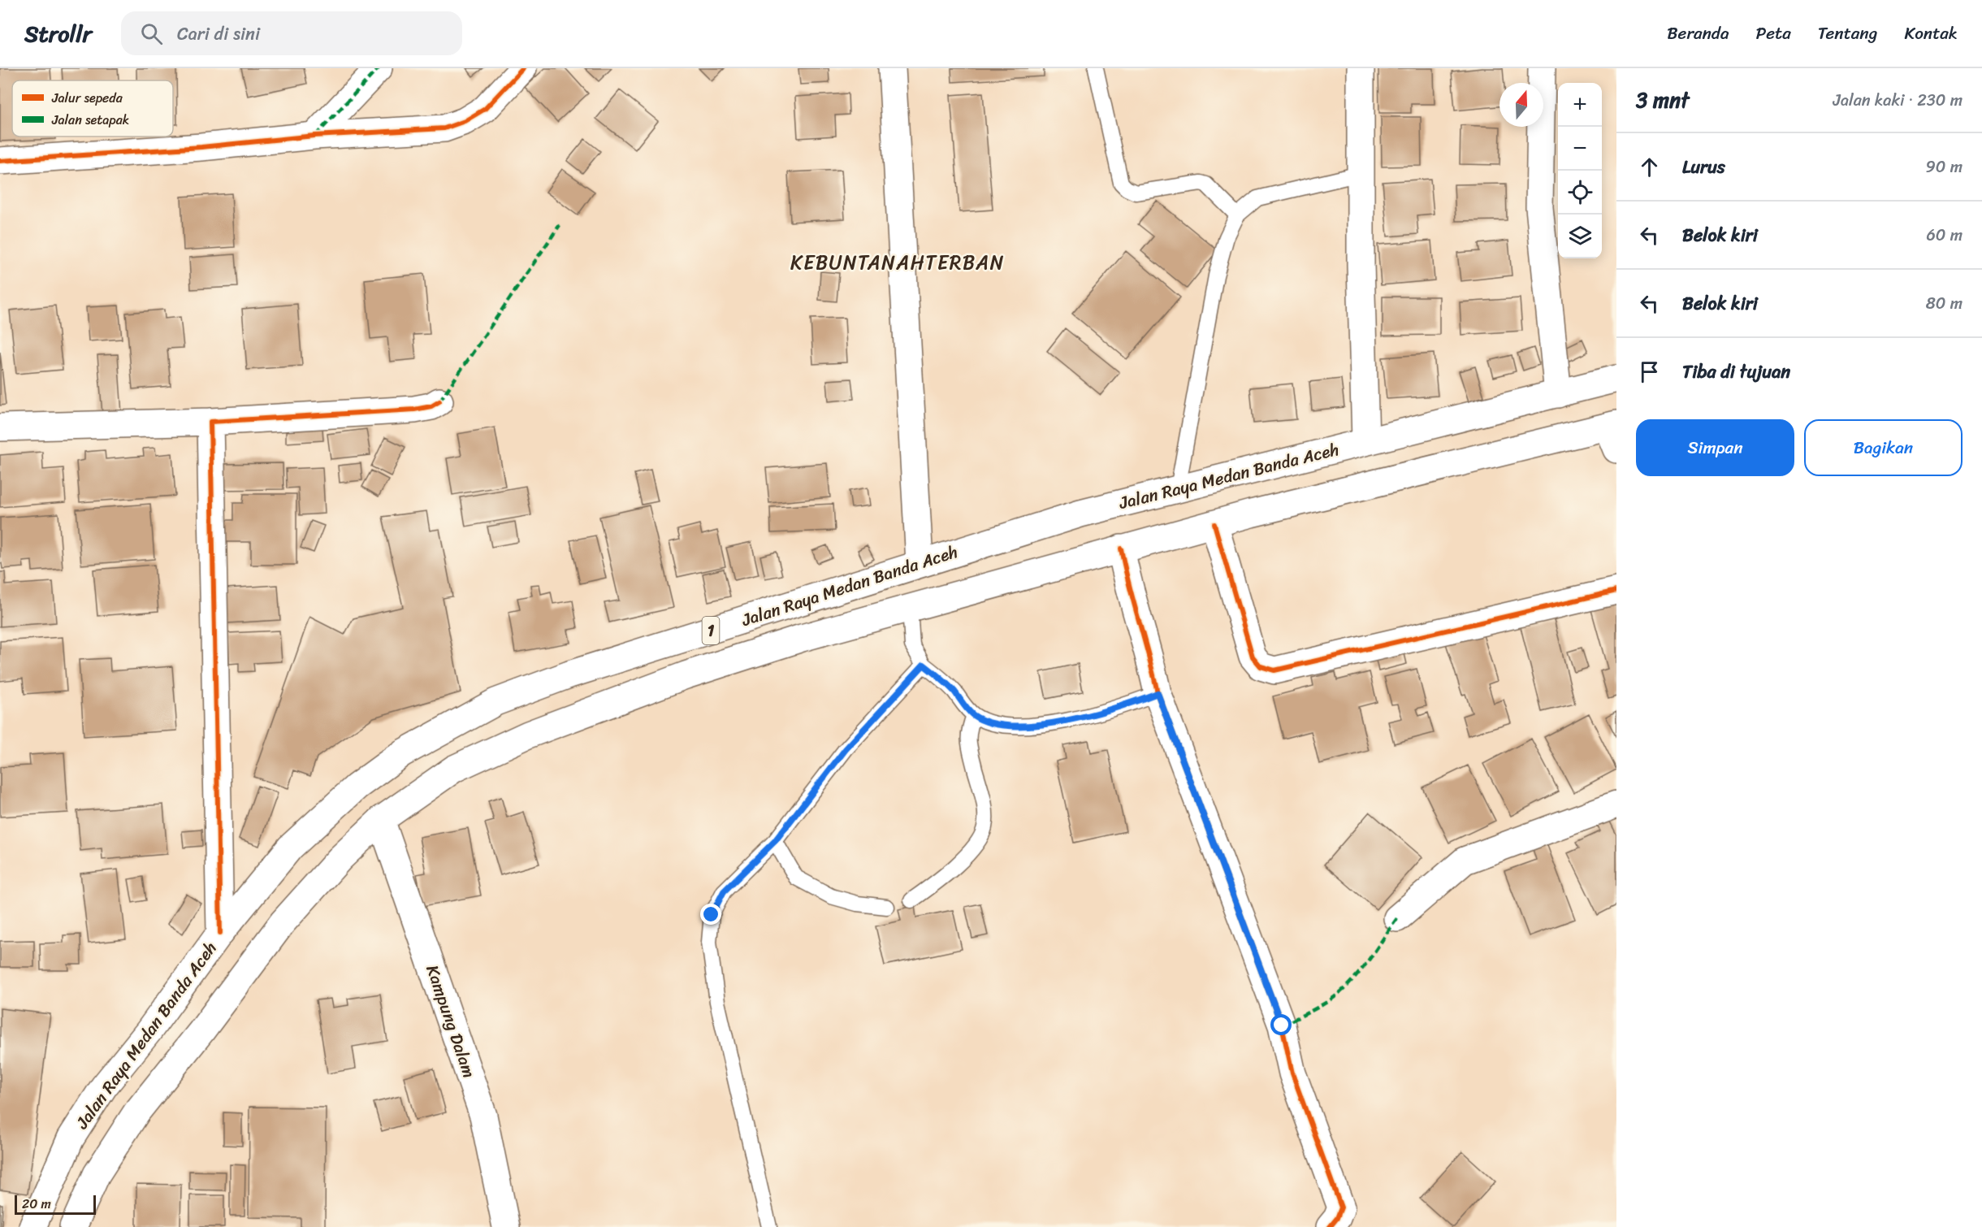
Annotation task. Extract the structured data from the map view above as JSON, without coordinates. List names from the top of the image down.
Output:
{
  "streets": {
    "main road": ["Jalan Raya Medan Banda Aceh", "1", "Kampung Dalam"]
  },
  "crossings": [
    ["Jalan Raya Medan Banda Aceh", "Kampung Dalam"]
  ],
  "districts": ["KEBUNTANAHTERBAN"],
  "legend": ["Jalur sepeda", "Jalan setapak"],
  "scale_bar": "20 m",
  "north": "top",
  "page": {
    "header": "Strollr",
    "search": "Cari di sini",
    "nav": [
      "Beranda",
      "Peta",
      "Tentang",
      "Kontak"
    ],
    "heading": ["3 mnt", "Jalan kaki · 230 m"],
    "map_buttons": ["+", "−"],
    "list": [
      ["Lurus", "90 m"],
      ["Belok kiri", "60 m"],
      ["Belok kiri", "80 m"],
      "Tiba di tujuan"
    ],
    "buttons": ["Simpan", "Bagikan"],
    "scale": "20 m"
  }
}
